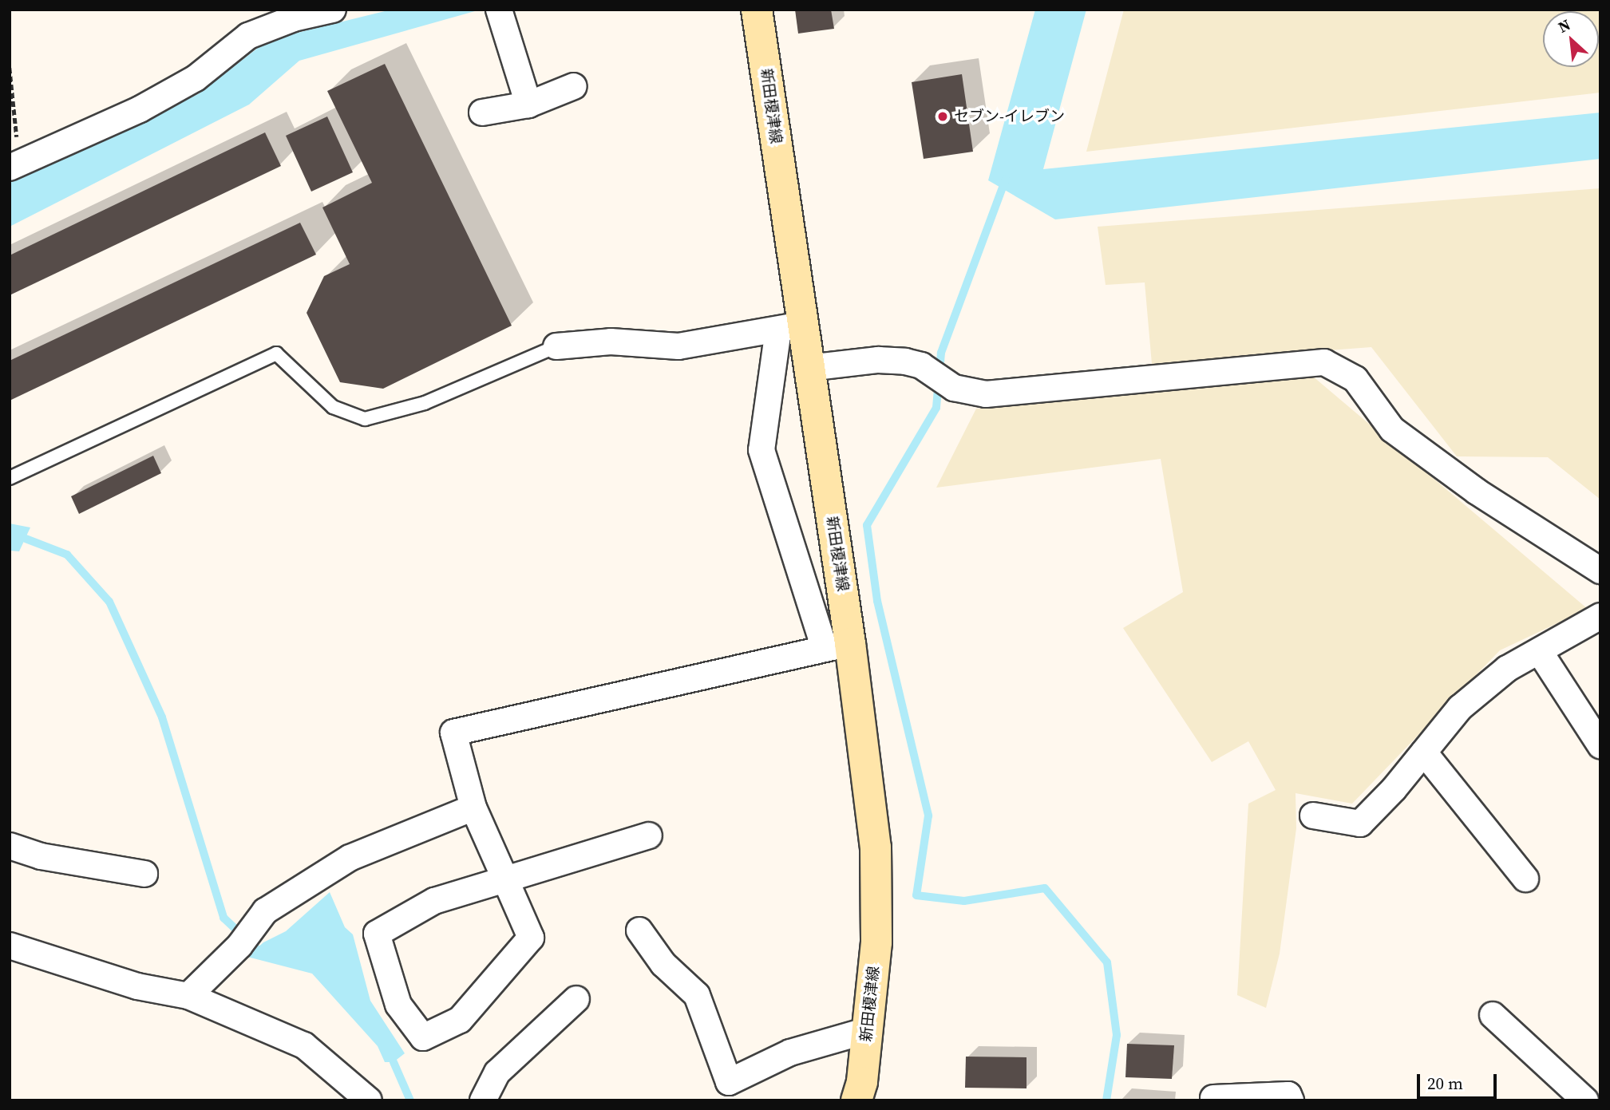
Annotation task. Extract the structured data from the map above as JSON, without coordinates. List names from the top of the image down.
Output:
{
  "streets": {
    "main road": ["新田榎津線"]
  },
  "places": ["セブン-イレブン"],
  "scale_bar": "20 m",
  "north": "top left"
}
